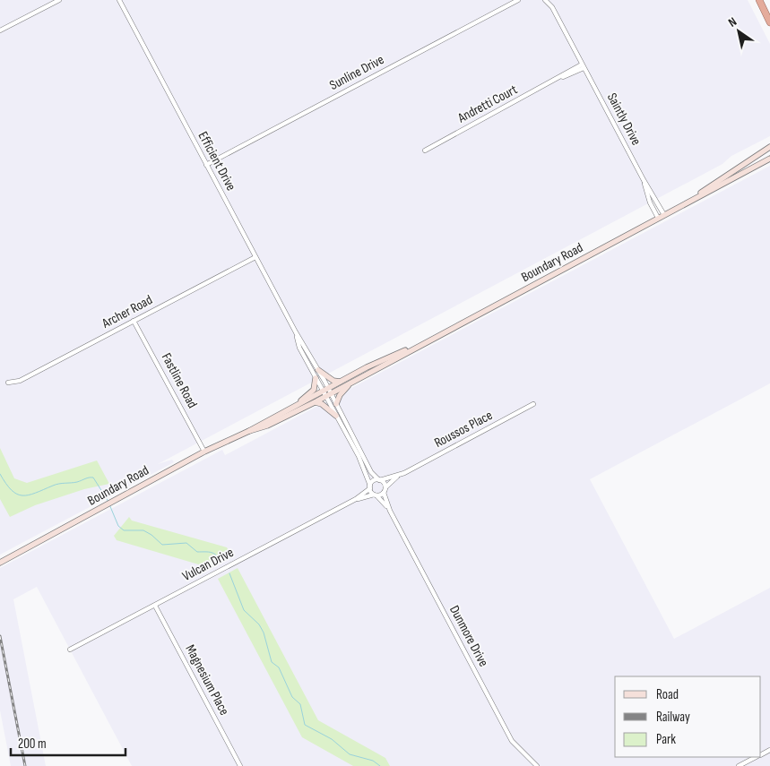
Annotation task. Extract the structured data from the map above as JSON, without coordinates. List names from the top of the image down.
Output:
{
  "streets": {
    "main road": ["Boundary Road"],
    "street": [
      "Sunline Drive",
      "Andretti Court",
      "Saintly Drive",
      "Efficient Drive",
      "Archer Road",
      "Fastline Road",
      "Roussos Place",
      "Vulcan Drive",
      "Dunmore Drive",
      "Magnesium Place"
    ]
  },
  "crossings": [
    ["Sunline Drive", "Efficient Drive"],
    ["Andretti Court", "Saintly Drive"],
    ["Saintly Drive", "Boundary Road"],
    ["Efficient Drive", "Boundary Road"],
    ["Efficient Drive", "Archer Road"],
    ["Boundary Road", "Fastline Road"],
    ["Archer Road", "Fastline Road"],
    ["Roussos Place", "Vulcan Drive"],
    ["Roussos Place", "Dunmore Drive"],
    ["Vulcan Drive", "Dunmore Drive"],
    ["Vulcan Drive", "Magnesium Place"]
  ],
  "legend": ["Road", "Railway", "Park"],
  "scale_bar": "200 m",
  "north": "top left"
}
